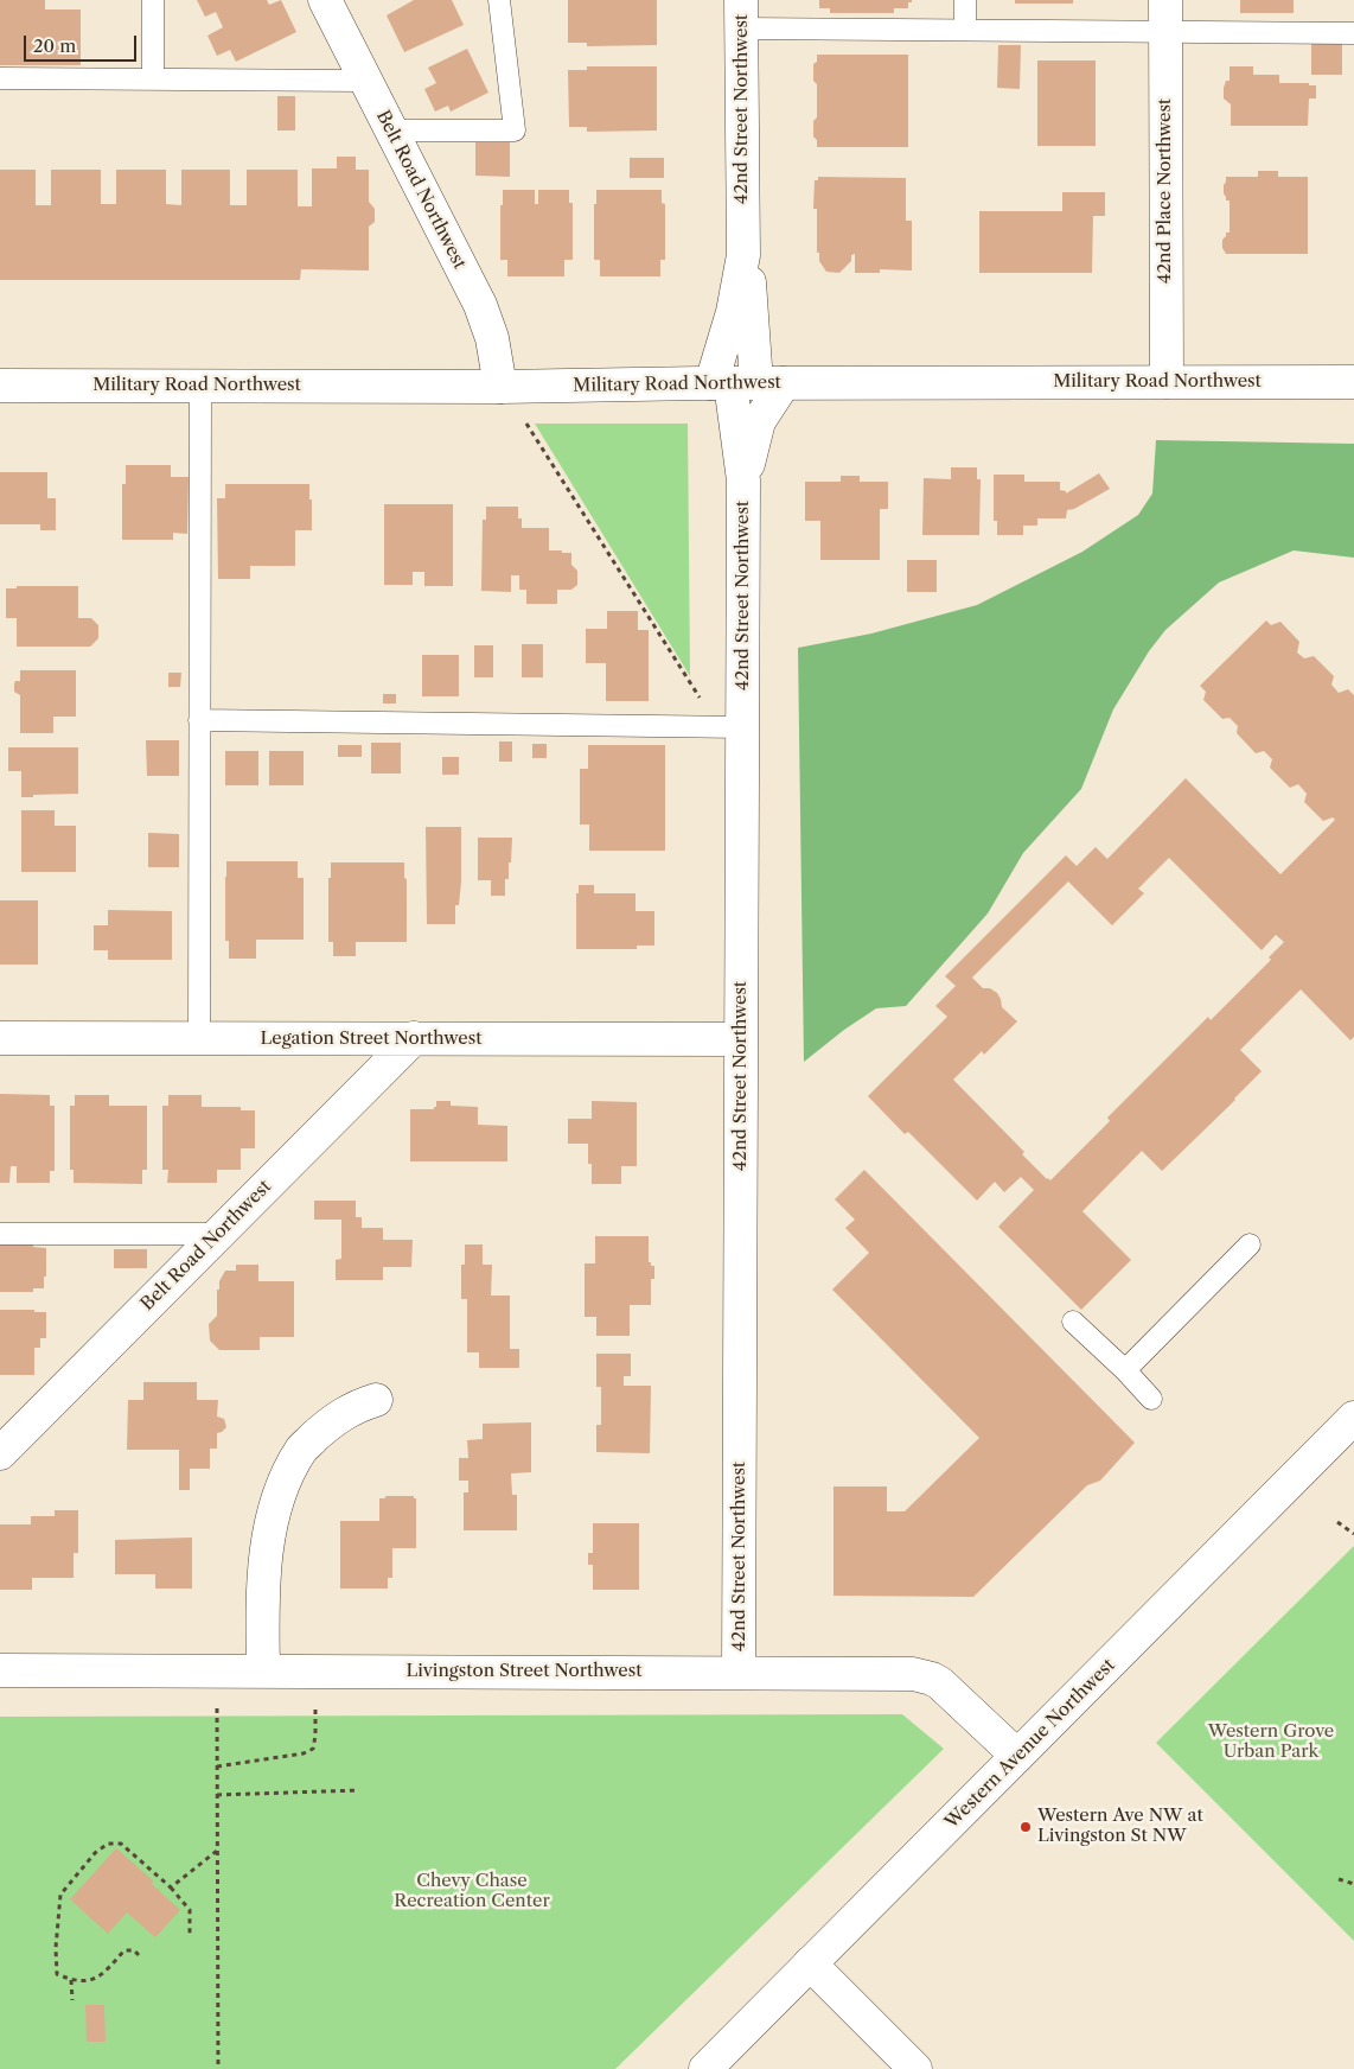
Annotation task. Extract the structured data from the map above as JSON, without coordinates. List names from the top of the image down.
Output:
{
  "streets": {
    "street": [
      "42nd Street Northwest",
      "Belt Road Northwest",
      "42nd Place Northwest",
      "Military Road Northwest",
      "Legation Street Northwest",
      "Livingston Street Northwest",
      "Western Avenue Northwest"
    ]
  },
  "crossings": [
    ["42nd Street Northwest", "Military Road Northwest"],
    ["42nd Street Northwest", "Legation Street Northwest"],
    ["42nd Street Northwest", "Livingston Street Northwest"],
    ["Belt Road Northwest", "Military Road Northwest"],
    ["Belt Road Northwest", "Legation Street Northwest"],
    ["42nd Place Northwest", "Military Road Northwest"],
    ["Livingston Street Northwest", "Western Avenue Northwest"]
  ],
  "parks": ["Western Grove Urban Park", "Chevy Chase Recreation Center"],
  "places": ["Western Ave NW at Livingston St NW"],
  "scale_bar": "20 m"
}
